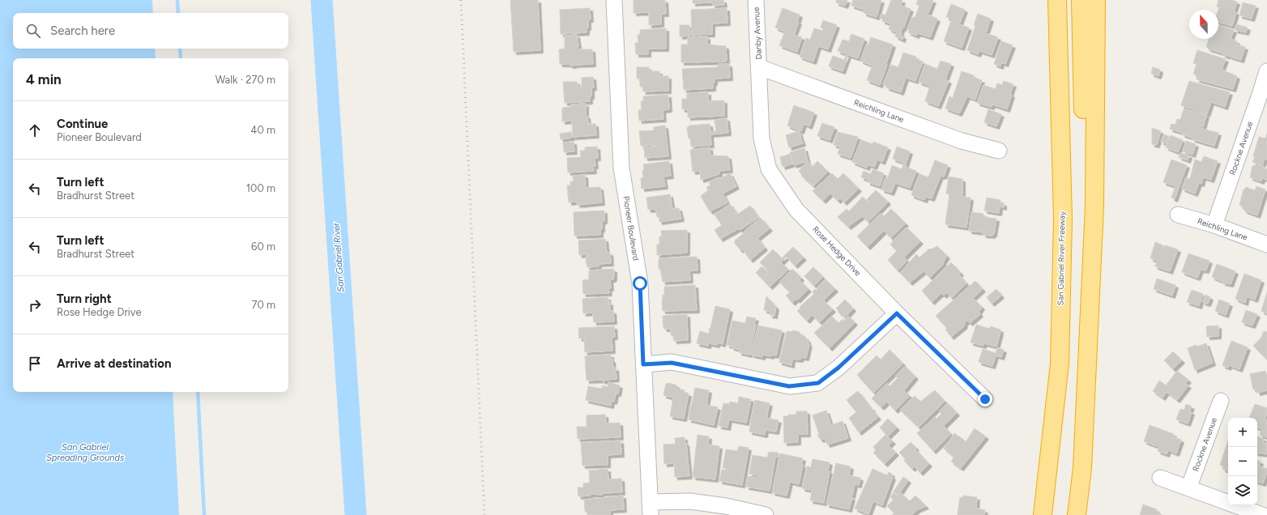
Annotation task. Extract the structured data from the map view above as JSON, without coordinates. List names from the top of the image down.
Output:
{
  "streets": {
    "highway": ["San Gabriel River Freeway"],
    "street": [
      "Danby Avenue",
      "Reichling Lane",
      "Rockne Avenue",
      "Pioneer Boulevard",
      "Rose Hedge Drive"
    ]
  },
  "crossings": [
    ["Danby Avenue", "Reichling Lane"],
    ["Danby Avenue", "Rose Hedge Drive"],
    ["Reichling Lane", "Rockne Avenue"],
    ["Reichling Lane", "Rose Hedge Drive"]
  ],
  "water": ["San Gabriel River", "San Gabriel Spreading Grounds"],
  "north": "top",
  "page": {
    "search": "Search here",
    "heading": ["4 min", "Walk · 270 m"],
    "list": [
      ["Continue", "Pioneer Boulevard", "40 m"],
      ["Turn left", "Bradhurst Street", "100 m"],
      ["Turn left", "Bradhurst Street", "60 m"],
      ["Turn right", "Rose Hedge Drive", "70 m"],
      "Arrive at destination"
    ],
    "map_buttons": ["+", "−"]
  }
}
